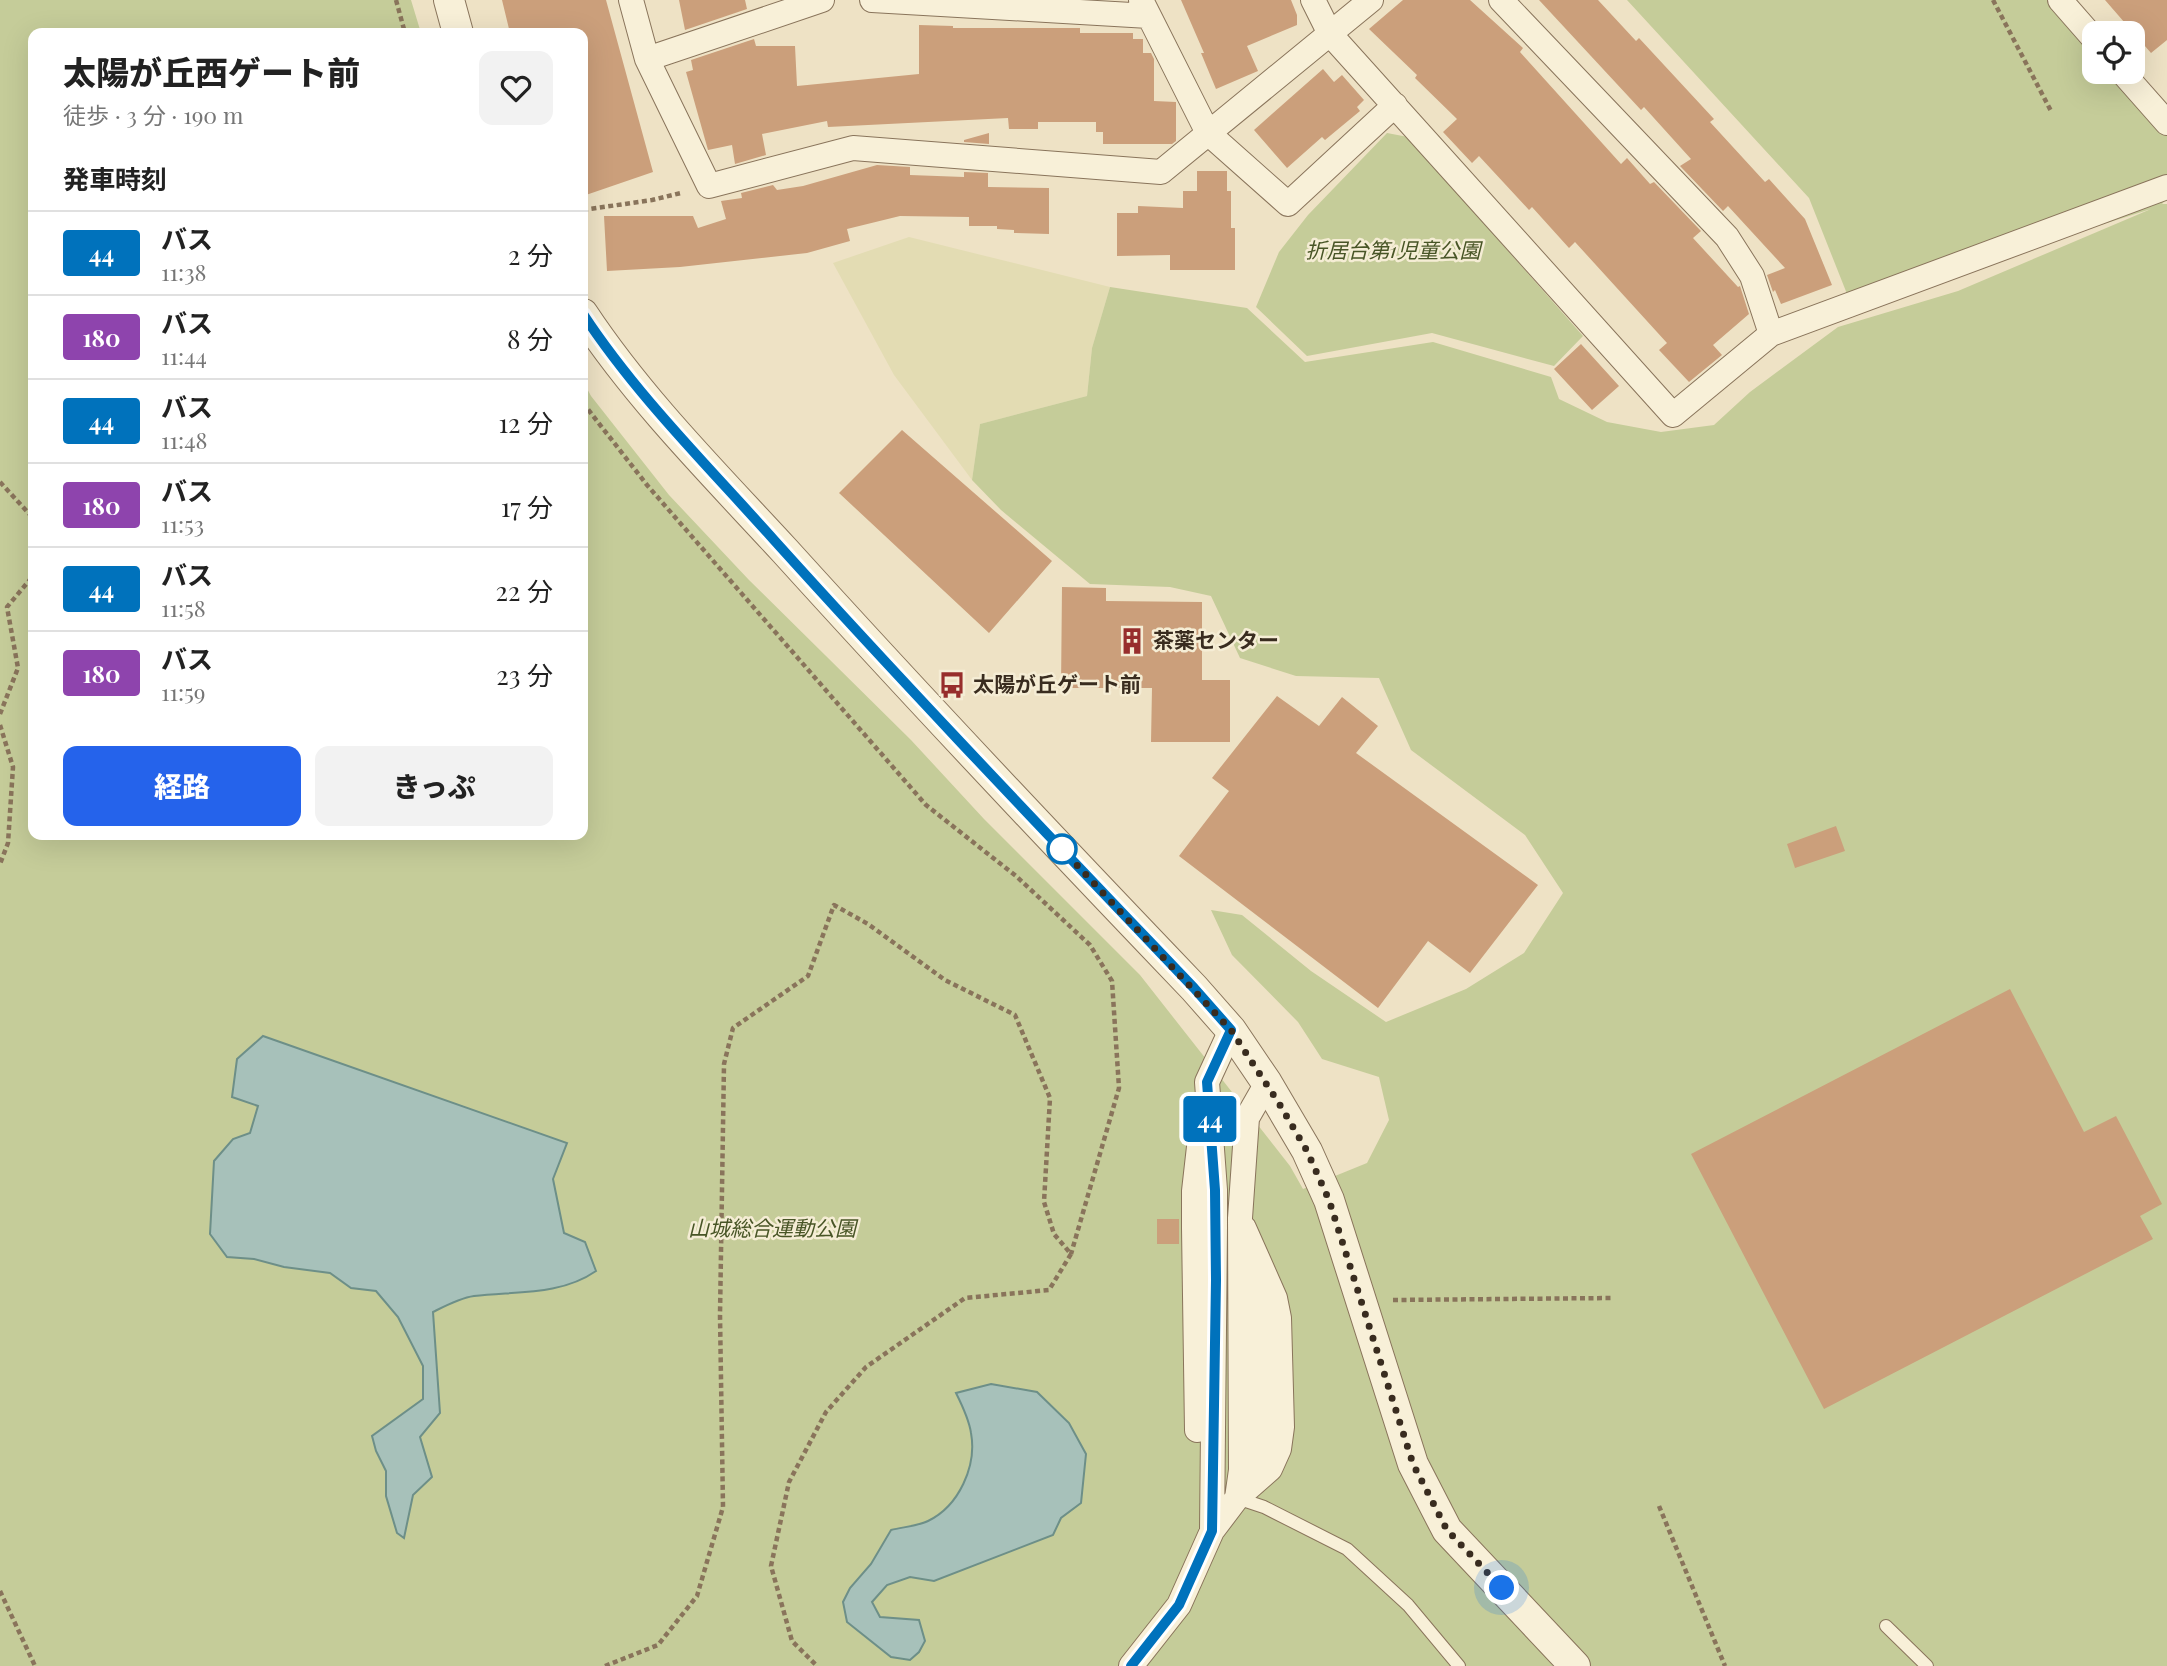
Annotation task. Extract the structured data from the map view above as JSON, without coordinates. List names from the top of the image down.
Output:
{
  "parks": ["折居台第1児童公園", "山城総合運動公園"],
  "places": {
    "building": ["茶薬センター"],
    "bus stop": ["太陽が丘ゲート前"]
  },
  "lines": ["bus line 44"],
  "page": {
    "on_map": "44",
    "heading": [
      ["太陽が丘西ゲート前", "徒歩 · 3 分 · 190 m"],
      "発車時刻"
    ],
    "list": [
      {
        "mark": "44",
        "name": "バス",
        "note": "11:38",
        "value": "2 分"
      },
      {
        "mark": "180",
        "name": "バス",
        "note": "11:44",
        "value": "8 分"
      },
      {
        "mark": "44",
        "name": "バス",
        "note": "11:48",
        "value": "12 分"
      },
      {
        "mark": "180",
        "name": "バス",
        "note": "11:53",
        "value": "17 分"
      },
      {
        "mark": "44",
        "name": "バス",
        "note": "11:58",
        "value": "22 分"
      },
      {
        "mark": "180",
        "name": "バス",
        "note": "11:59",
        "value": "23 分"
      }
    ],
    "buttons": ["経路", "きっぷ"]
  }
}
